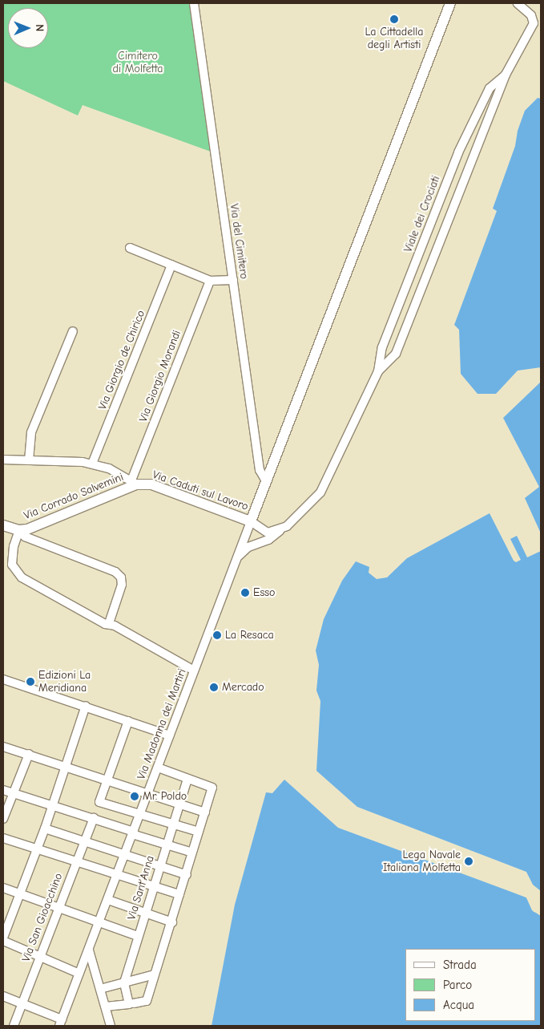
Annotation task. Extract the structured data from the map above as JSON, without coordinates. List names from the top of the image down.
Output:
{
  "streets": {
    "main road": ["Via Caduti sul Lavoro", "Via Corrado Salvemini"],
    "street": [
      "Viale dei Crociati",
      "Via del Cimitero",
      "Via Giorgio de Chirico",
      "Via Giorgio Morandi",
      "Via Madonna dei Martiri",
      "Via Sant'Anna",
      "Via San Gioacchino"
    ]
  },
  "crossings": [
    ["Viale dei Crociati", "Via Caduti sul Lavoro"],
    ["Viale dei Crociati", "Via Madonna dei Martiri"],
    ["Via Giorgio de Chirico", "Via Caduti sul Lavoro"],
    ["Via Giorgio Morandi", "Via Caduti sul Lavoro"],
    ["Via Giorgio Morandi", "Via Corrado Salvemini"],
    ["Via Caduti sul Lavoro", "Via Corrado Salvemini"],
    ["Via Caduti sul Lavoro", "Via Madonna dei Martiri"]
  ],
  "parks": ["Cimitero di Molfetta"],
  "places": [
    "La Cittadella degli Artisti",
    "Esso",
    "La Resaca",
    "Edizioni La Meridiana",
    "Mercado",
    "Mr. Poldo",
    "Lega Navale Italiana Molfetta"
  ],
  "legend": ["Strada", "Parco", "Acqua"],
  "north": "right"
}
